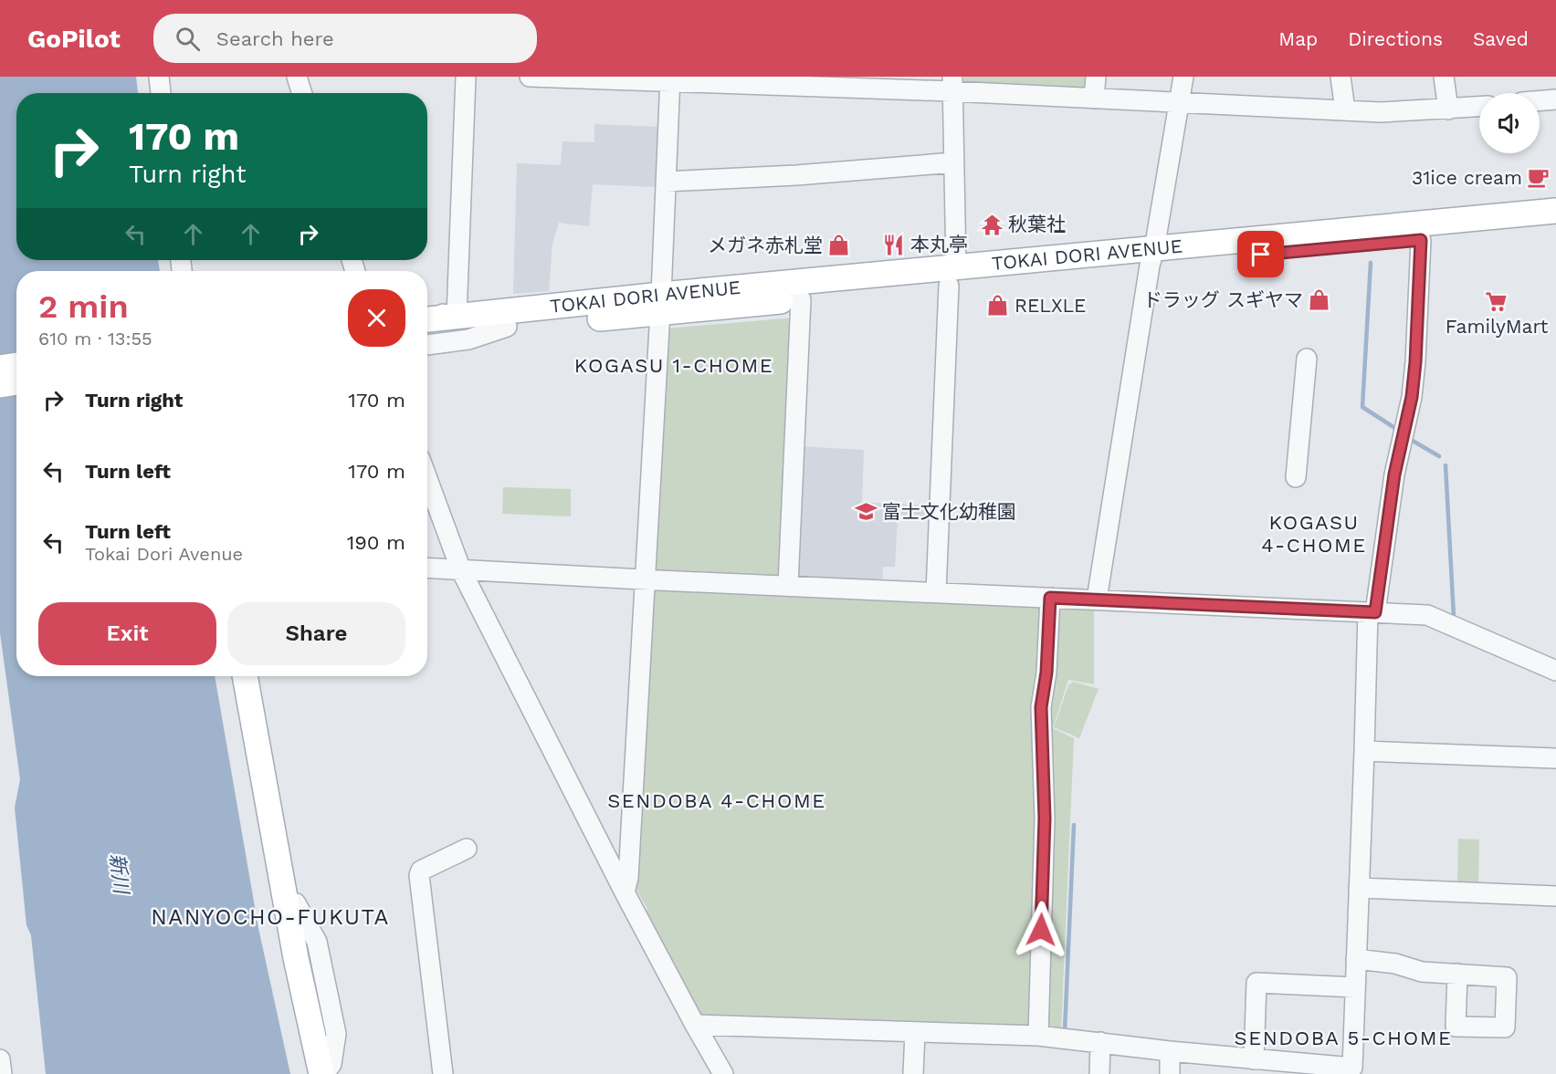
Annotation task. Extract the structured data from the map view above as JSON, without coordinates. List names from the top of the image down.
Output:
{
  "streets": {
    "main road": ["TOKAI DORI AVENUE"]
  },
  "districts": [
    "KOGASU 1-CHOME",
    "KOGASU 4-CHOME",
    "SENDOBA 4-CHOME",
    "NANYOCHO-FUKUTA",
    "SENDOBA 5-CHOME"
  ],
  "water": ["新川"],
  "places": {
    "cafe": ["31ice cream"],
    "temple": ["秋葉社"],
    "restaurant": ["本丸亭"],
    "shop": ["メガネ赤札堂", "ドラッグ スギヤマ", "RELXLE"],
    "supermarket": ["FamilyMart"],
    "school or university": ["富士文化幼稚園"]
  },
  "page": {
    "header": "GoPilot",
    "search": "Search here",
    "nav": ["Map", "Directions", "Saved"],
    "turn": ["170 m", "Turn right"],
    "heading": ["2 min", "610 m · 13:55"],
    "list": [
      {
        "name": "Turn right",
        "value": "170 m"
      },
      {
        "name": "Turn left",
        "value": "170 m"
      },
      {
        "name": "Turn left",
        "note": "Tokai Dori Avenue",
        "value": "190 m"
      }
    ],
    "buttons": ["Exit", "Share"]
  }
}
